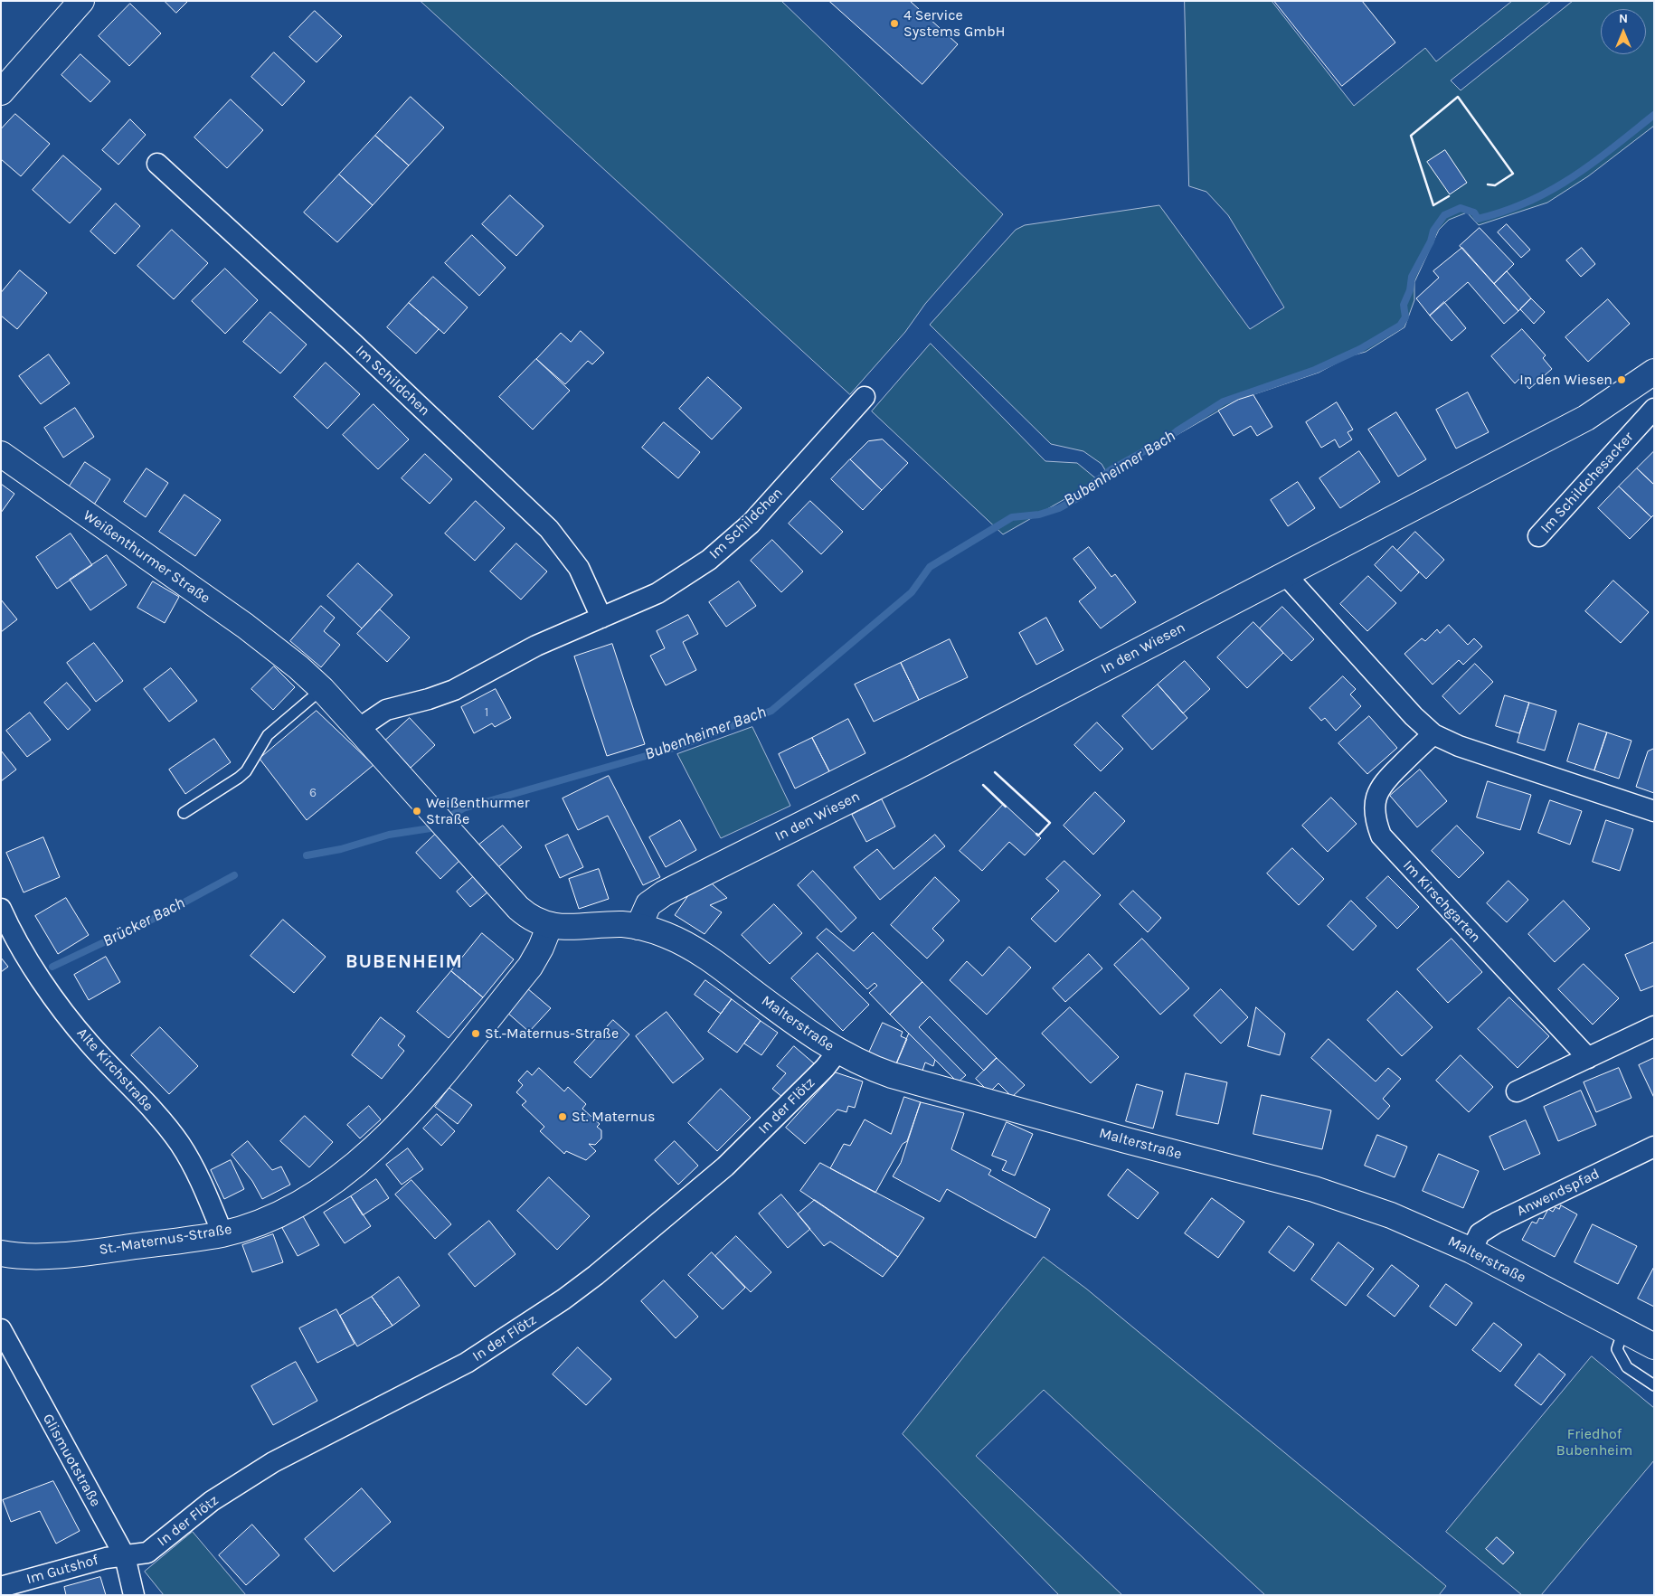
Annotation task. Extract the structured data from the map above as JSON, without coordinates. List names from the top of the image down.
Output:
{
  "streets": {
    "street": [
      "Im Schildchen",
      "Im Schildchesacker",
      "Weißenthurmer Straße",
      "In den Wiesen",
      "Im Kirschgarten",
      "Malterstraße",
      "Alte Kirchstraße",
      "In der Flötz",
      "Anwendspfad",
      "St.-Maternus-Straße",
      "Glismuotstraße",
      "Im Gutshof"
    ]
  },
  "crossings": [
    ["Im Schildchen", "Weißenthurmer Straße"],
    ["Weißenthurmer Straße", "In den Wiesen"],
    ["Weißenthurmer Straße", "Malterstraße"],
    ["Weißenthurmer Straße", "St.-Maternus-Straße"],
    ["In den Wiesen", "Malterstraße"],
    ["Malterstraße", "In der Flötz"],
    ["Malterstraße", "Anwendspfad"],
    ["Alte Kirchstraße", "St.-Maternus-Straße"],
    ["In der Flötz", "Glismuotstraße"],
    ["In der Flötz", "Im Gutshof"],
    ["Glismuotstraße", "Im Gutshof"]
  ],
  "districts": ["BUBENHEIM"],
  "water": ["Bubenheimer Bach", "Brücker Bach"],
  "parks": ["Friedhof Bubenheim"],
  "places": [
    "4 Service Systems GmbH",
    "In den Wiesen",
    "Weißenthurmer Straße",
    "St.-Maternus-Straße",
    "St. Maternus"
  ],
  "house_numbers": ["1", "6"],
  "north": "top"
}
